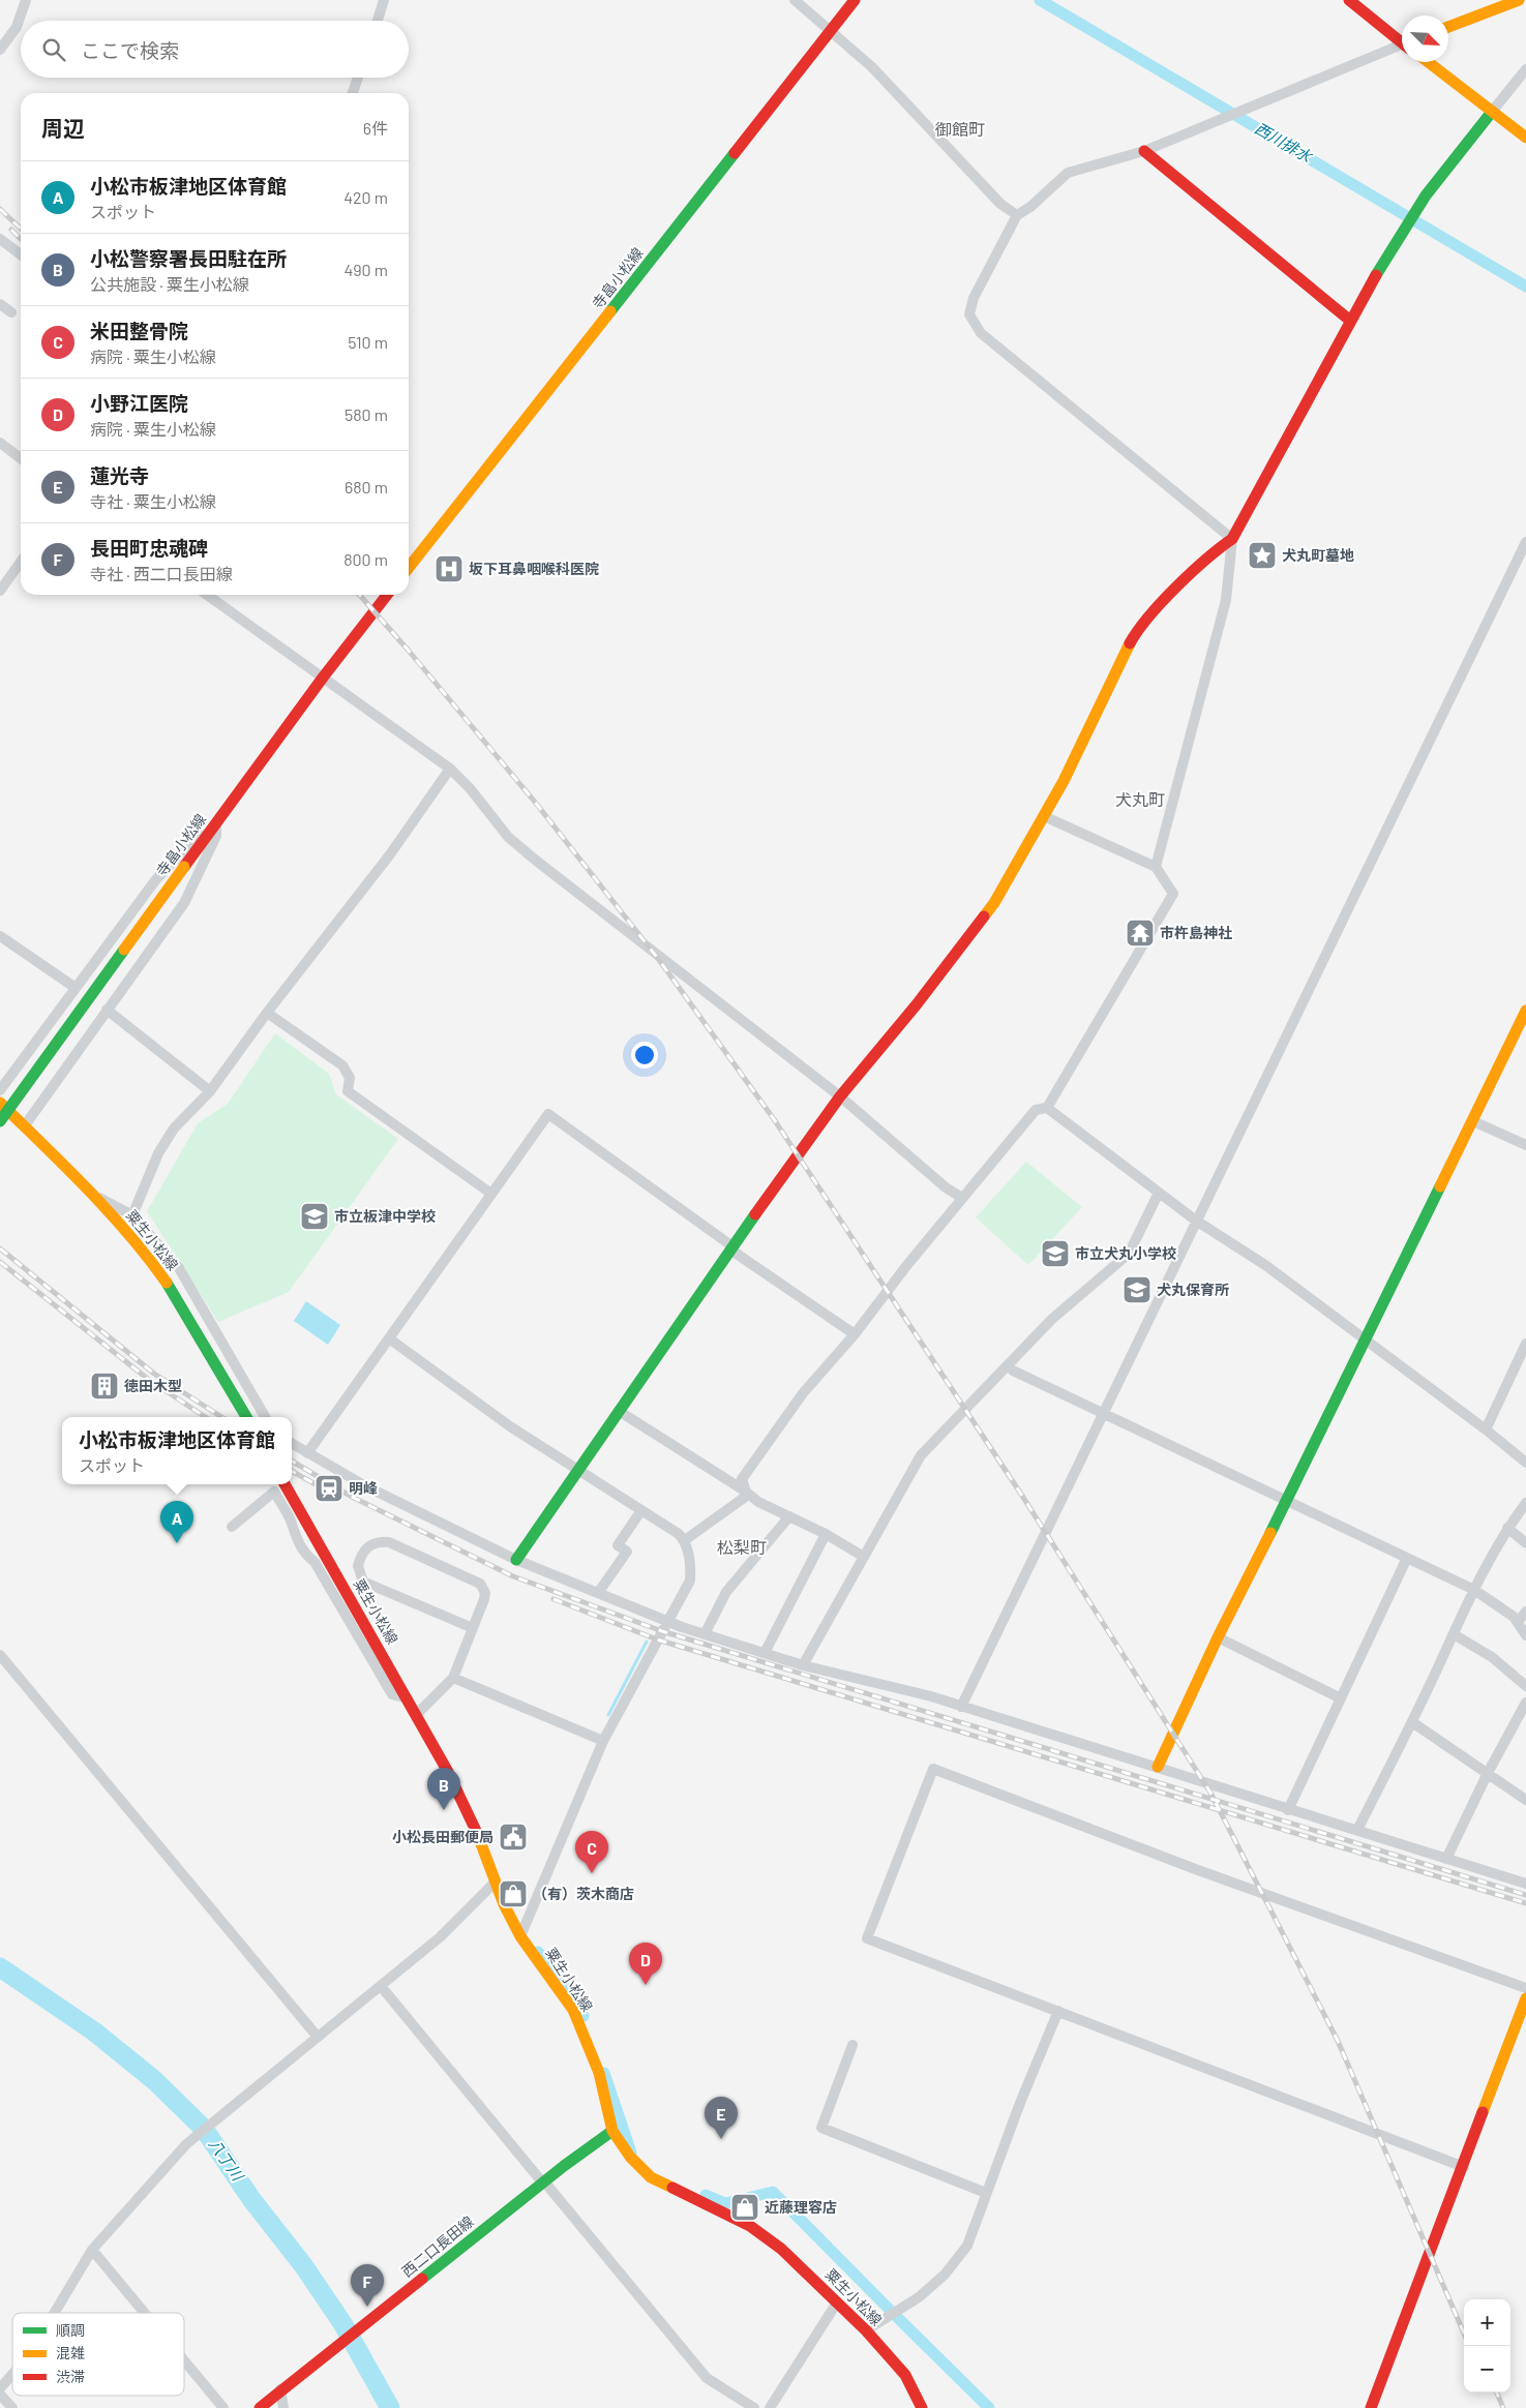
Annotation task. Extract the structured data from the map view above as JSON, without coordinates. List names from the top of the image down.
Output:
{
  "streets": {
    "main road": ["寺畠小松線", "粟生小松線", "西二口長田線"]
  },
  "crossings": [
    ["粟生小松線", "西二口長田線"]
  ],
  "districts": ["御館町", "犬丸町", "松梨町"],
  "water": ["西川排水", "八丁川"],
  "places": {
    "place": ["犬丸町墓地"],
    "hospital": ["坂下耳鼻咽喉科医院"],
    "temple": ["市杵島神社"],
    "school or university": ["市立板津中学校", "市立犬丸小学校", "犬丸保育所"],
    "building": ["徳田木型"],
    "station": ["明峰"],
    "public building": ["小松長田郵便局"],
    "shop": ["（有）茨木商店", "近藤理容店"]
  },
  "legend": ["順調", "混雑", "渋滞"],
  "north": "bottom right",
  "page": {
    "search": "ここで検索",
    "heading": ["周辺", "6件"],
    "list": [
      {
        "mark": "A",
        "name": "小松市板津地区体育館",
        "note": "スポット",
        "value": "420 m"
      },
      {
        "mark": "B",
        "name": "小松警察署長田駐在所",
        "note": "公共施設 · 粟生小松線",
        "value": "490 m"
      },
      {
        "mark": "C",
        "name": "米田整骨院",
        "note": "病院 · 粟生小松線",
        "value": "510 m"
      },
      {
        "mark": "D",
        "name": "小野江医院",
        "note": "病院 · 粟生小松線",
        "value": "580 m"
      },
      {
        "mark": "E",
        "name": "蓮光寺",
        "note": "寺社 · 粟生小松線",
        "value": "680 m"
      },
      {
        "mark": "F",
        "name": "長田町忠魂碑",
        "note": "寺社 · 西二口長田線",
        "value": "800 m"
      }
    ],
    "popup": ["小松市板津地区体育館", "スポット"],
    "pins": [
      "A",
      "B",
      "C",
      "D",
      "E",
      "F"
    ],
    "map_buttons": ["+", "−"]
  }
}
